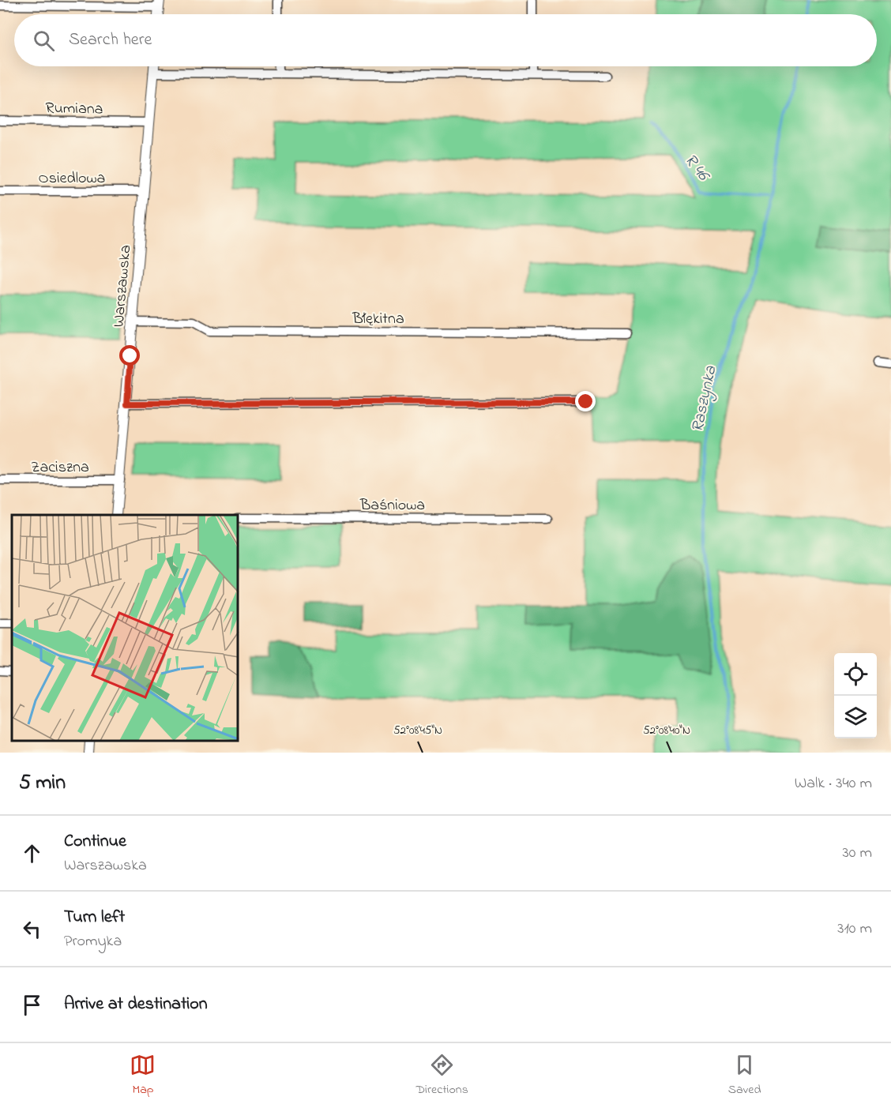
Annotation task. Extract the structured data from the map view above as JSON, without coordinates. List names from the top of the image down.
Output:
{
  "streets": {
    "street": [
      "Rumiana",
      "Osiedlowa",
      "Warszawska",
      "Błękitna",
      "Zaciszna",
      "Baśniowa"
    ]
  },
  "crossings": [
    ["Rumiana", "Warszawska"],
    ["Osiedlowa", "Warszawska"],
    ["Warszawska", "Błękitna"],
    ["Warszawska", "Zaciszna"]
  ],
  "water": ["R 46", "Raszynka"],
  "page": {
    "search": "Search here",
    "heading": ["5 min", "Walk · 340 m"],
    "list": [
      ["Continue", "Warszawska", "30 m"],
      ["Turn left", "Promyka", "310 m"],
      "Arrive at destination"
    ],
    "nav": ["Map", "Directions", "Saved"]
  },
  "coordinates": ["52°08'45\"N", "52°08'40\"N"]
}
